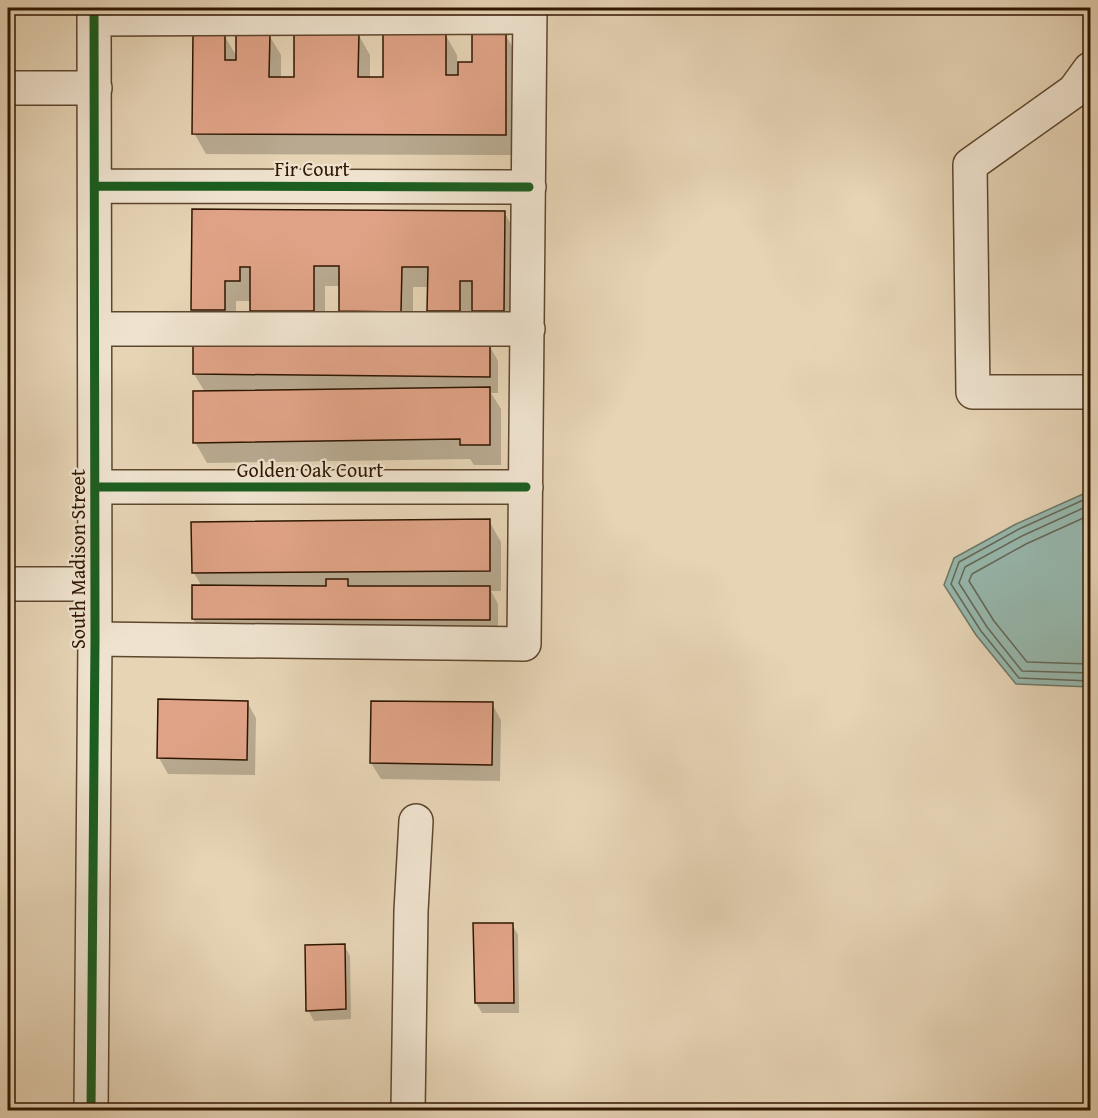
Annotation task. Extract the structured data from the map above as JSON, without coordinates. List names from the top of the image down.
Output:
{
  "streets": {
    "street": ["Fir Court", "Golden Oak Court", "South Madison Street"]
  },
  "crossings": [
    ["Fir Court", "South Madison Street"],
    ["Golden Oak Court", "South Madison Street"]
  ]
}
